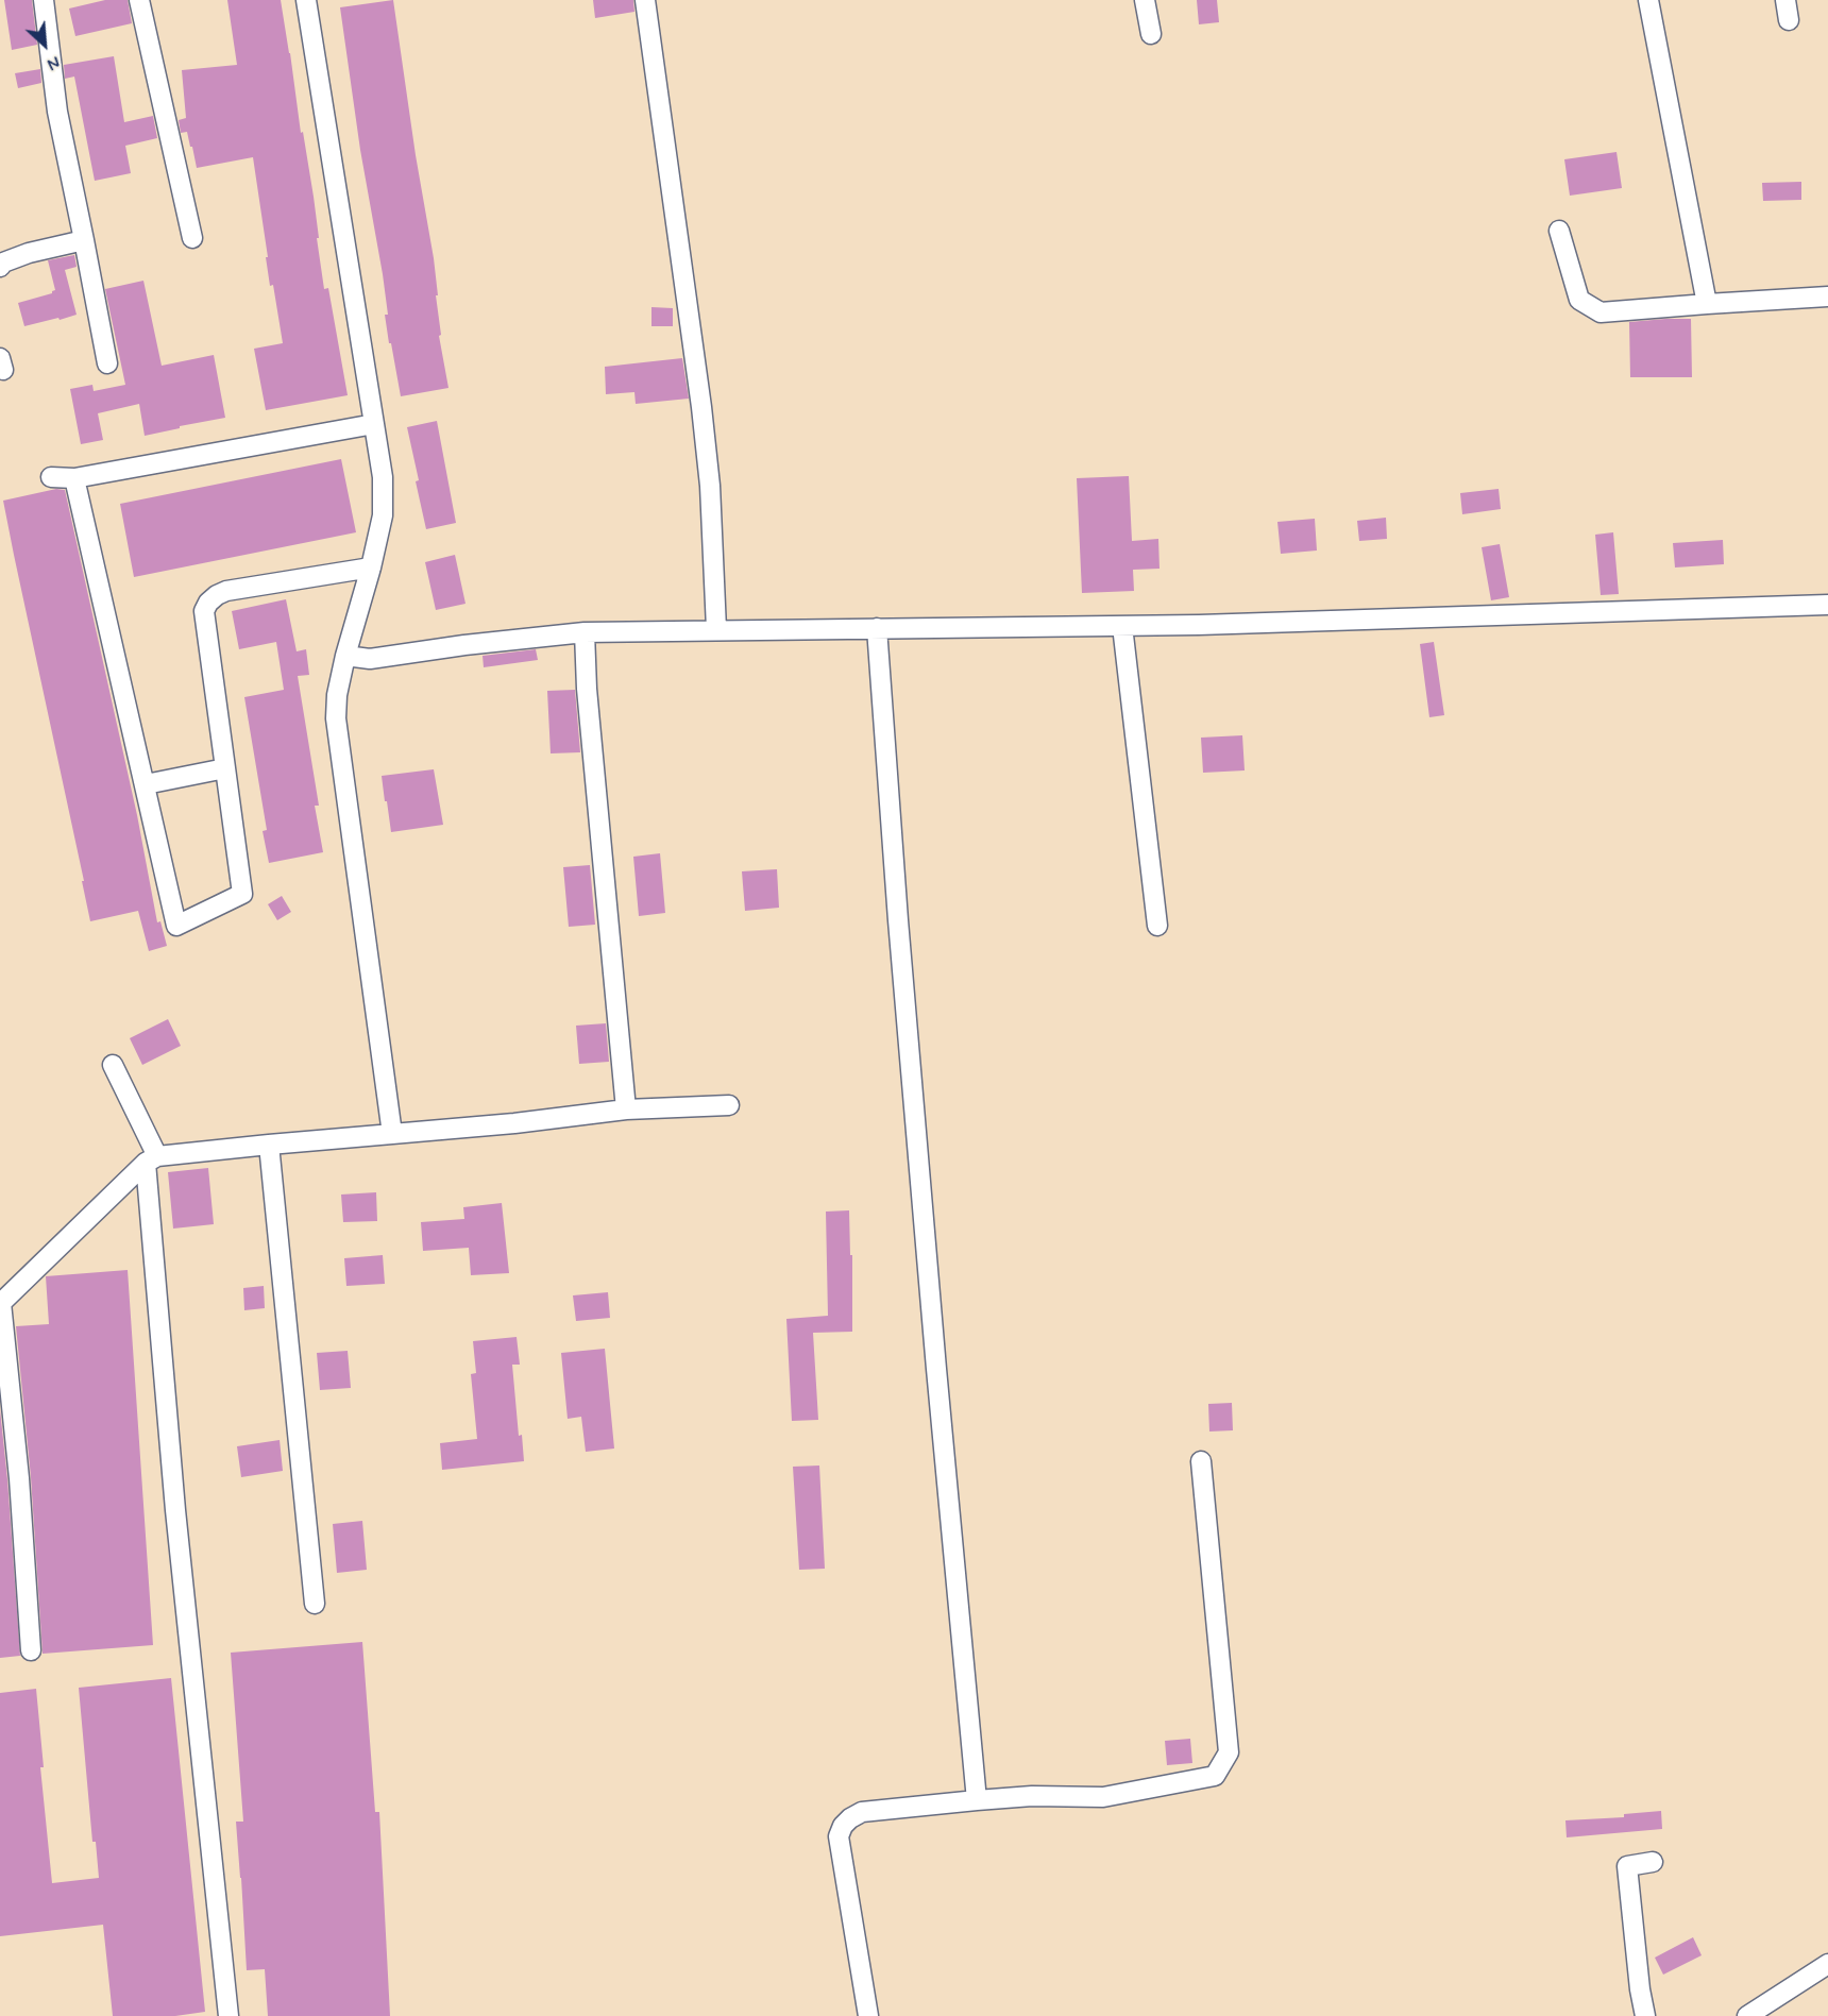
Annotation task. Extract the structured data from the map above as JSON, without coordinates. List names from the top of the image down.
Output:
{
  "north": "bottom right"
}
